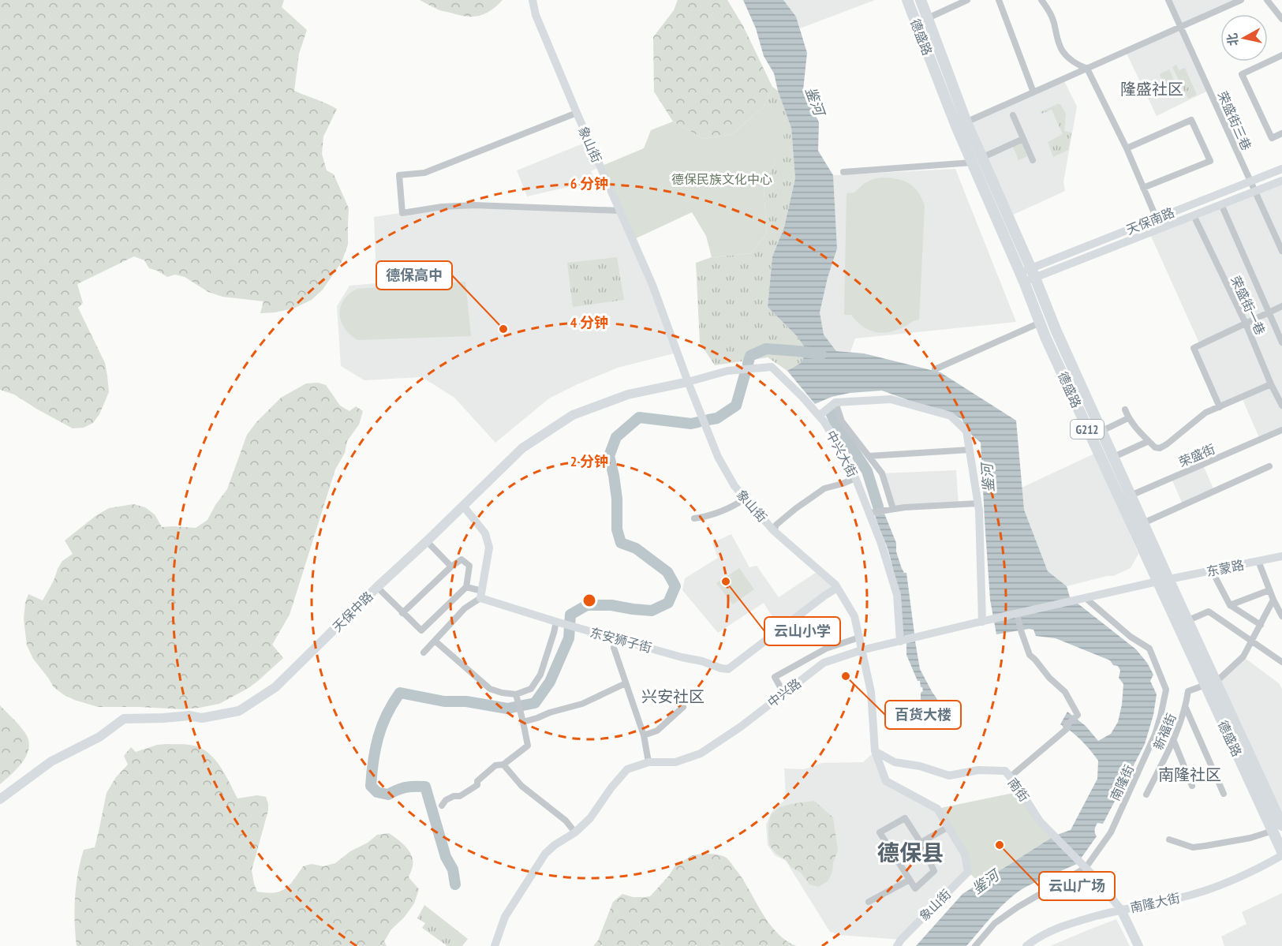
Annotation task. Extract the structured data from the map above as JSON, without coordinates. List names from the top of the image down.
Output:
{
  "streets": {
    "highway": ["德盛路", "G212"],
    "main road": ["天保中路"],
    "street": [
      "荣盛街三巷",
      "象山街",
      "天保南路",
      "荣盛街一巷",
      "中兴大街",
      "荣盛街",
      "东蒙路",
      "东安狮子街",
      "中兴路",
      "新福街",
      "南隆街",
      "南街",
      "南隆大街"
    ]
  },
  "crossings": [
    ["德盛路", "天保南路"],
    ["德盛路", "G212"],
    ["德盛路", "荣盛街"],
    ["德盛路", "东蒙路"],
    ["德盛路", "中兴路"],
    ["德盛路", "新福街"],
    ["德盛路", "南隆大街"],
    ["荣盛街三巷", "天保南路"],
    ["象山街", "中兴大街"],
    ["象山街", "天保中路"],
    ["象山街", "东安狮子街"],
    ["象山街", "中兴路"],
    ["象山街", "南街"],
    ["天保南路", "荣盛街一巷"],
    ["天保南路", "G212"],
    ["G212", "荣盛街"],
    ["G212", "东蒙路"],
    ["G212", "中兴路"],
    ["中兴大街", "天保中路"],
    ["中兴大街", "中兴路"],
    ["东蒙路", "中兴路"],
    ["中兴路", "南隆街"],
    ["南隆街", "南街"],
    ["南街", "南隆大街"]
  ],
  "districts": [
    "隆盛社区",
    "兴安社区",
    "南隆社区",
    "德保县"
  ],
  "water": ["鉴河"],
  "parks": ["德保民族文化中心"],
  "places": [
    "德保高中",
    "云山小学",
    "百货大楼",
    "云山广场"
  ],
  "north": "left",
  "rings": ["6 分钟", "4 分钟", "2 分钟"]
}
